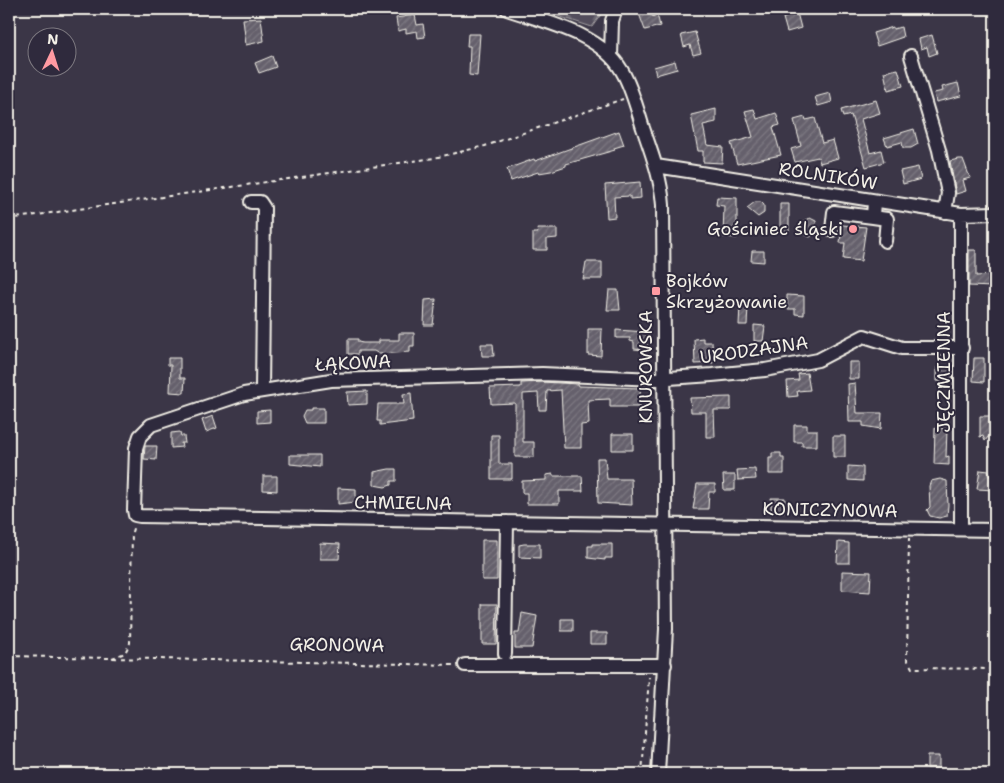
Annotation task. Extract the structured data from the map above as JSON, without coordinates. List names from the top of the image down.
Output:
{
  "streets": {
    "street": [
      "ROLNIKÓW",
      "URODZAJNA",
      "ŁĄKOWA",
      "KNUROWSKA",
      "JĘCZMIENNA",
      "CHMIELNA",
      "KONICZYNOWA"
    ],
    "path": ["GRONOWA"]
  },
  "crossings": [
    ["ROLNIKÓW", "KNUROWSKA"],
    ["ROLNIKÓW", "JĘCZMIENNA"],
    ["URODZAJNA", "ŁĄKOWA"],
    ["URODZAJNA", "KNUROWSKA"],
    ["URODZAJNA", "JĘCZMIENNA"],
    ["ŁĄKOWA", "KNUROWSKA"],
    ["ŁĄKOWA", "CHMIELNA"],
    ["KNUROWSKA", "CHMIELNA"],
    ["KNUROWSKA", "KONICZYNOWA"],
    ["JĘCZMIENNA", "KONICZYNOWA"],
    ["CHMIELNA", "KONICZYNOWA"]
  ],
  "places": {
    "other": ["Gościniec śląski"],
    "transit": ["Bojków Skrzyżowanie"]
  },
  "north": "top"
}
